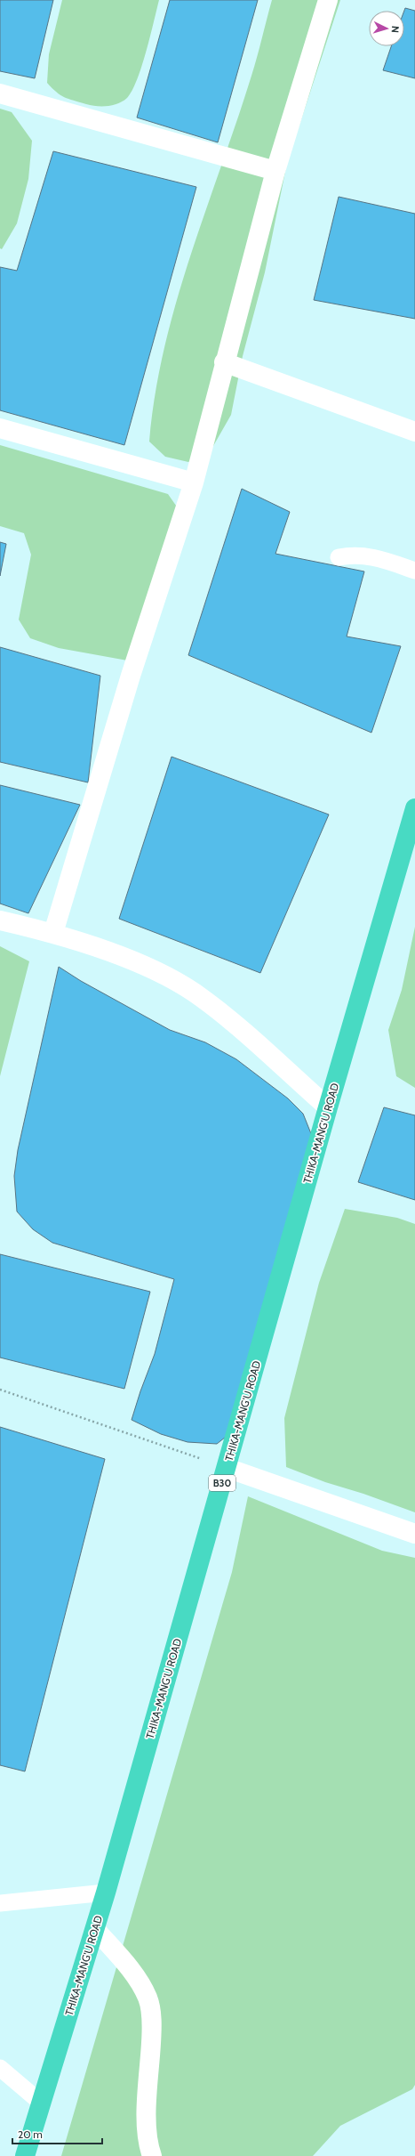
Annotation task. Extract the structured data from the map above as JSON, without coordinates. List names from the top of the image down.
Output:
{
  "streets": {
    "highway": ["THIKA-MANG'U ROAD", "B30"]
  },
  "scale_bar": "20 m",
  "north": "right"
}
